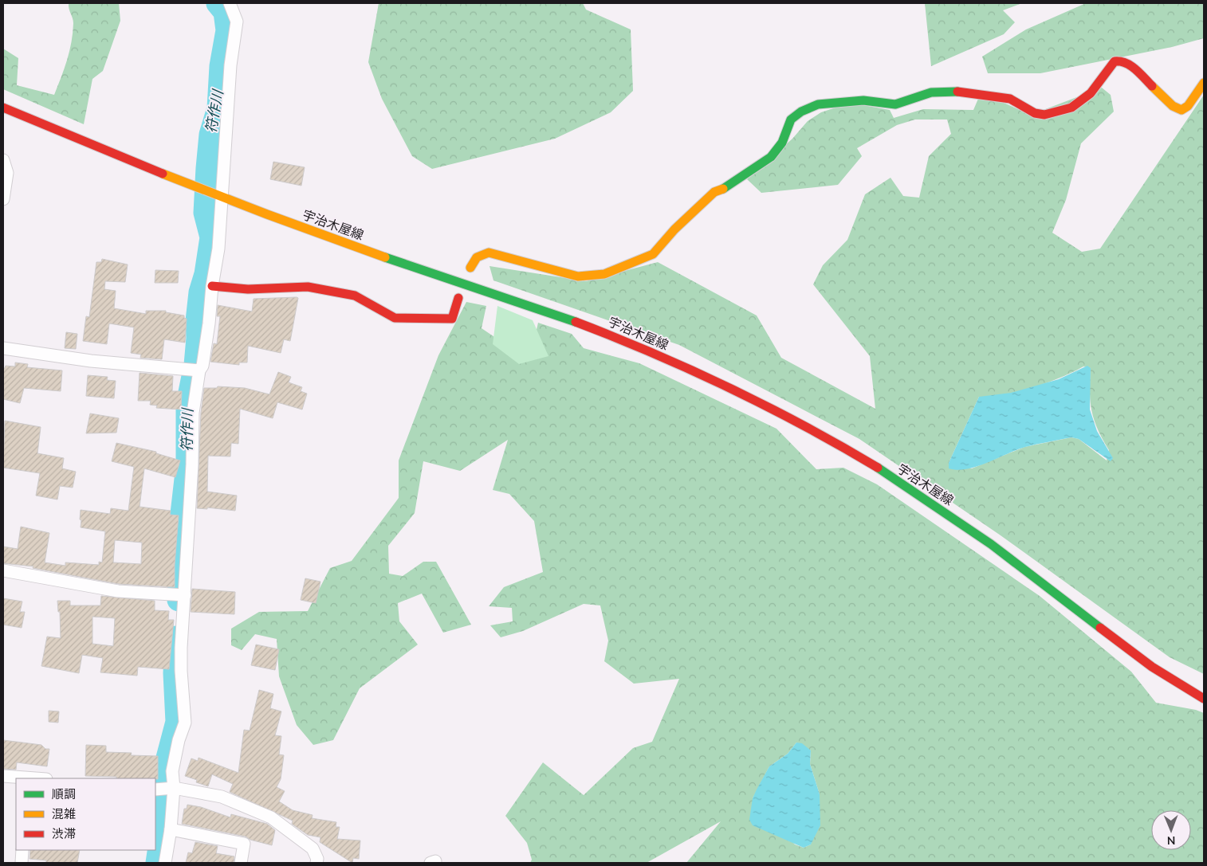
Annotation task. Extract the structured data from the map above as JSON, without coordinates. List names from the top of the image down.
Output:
{
  "streets": {
    "main road": ["宇治木屋線"]
  },
  "water": ["符作川"],
  "legend": ["順調", "混雑", "渋滞"],
  "north": "bottom"
}
